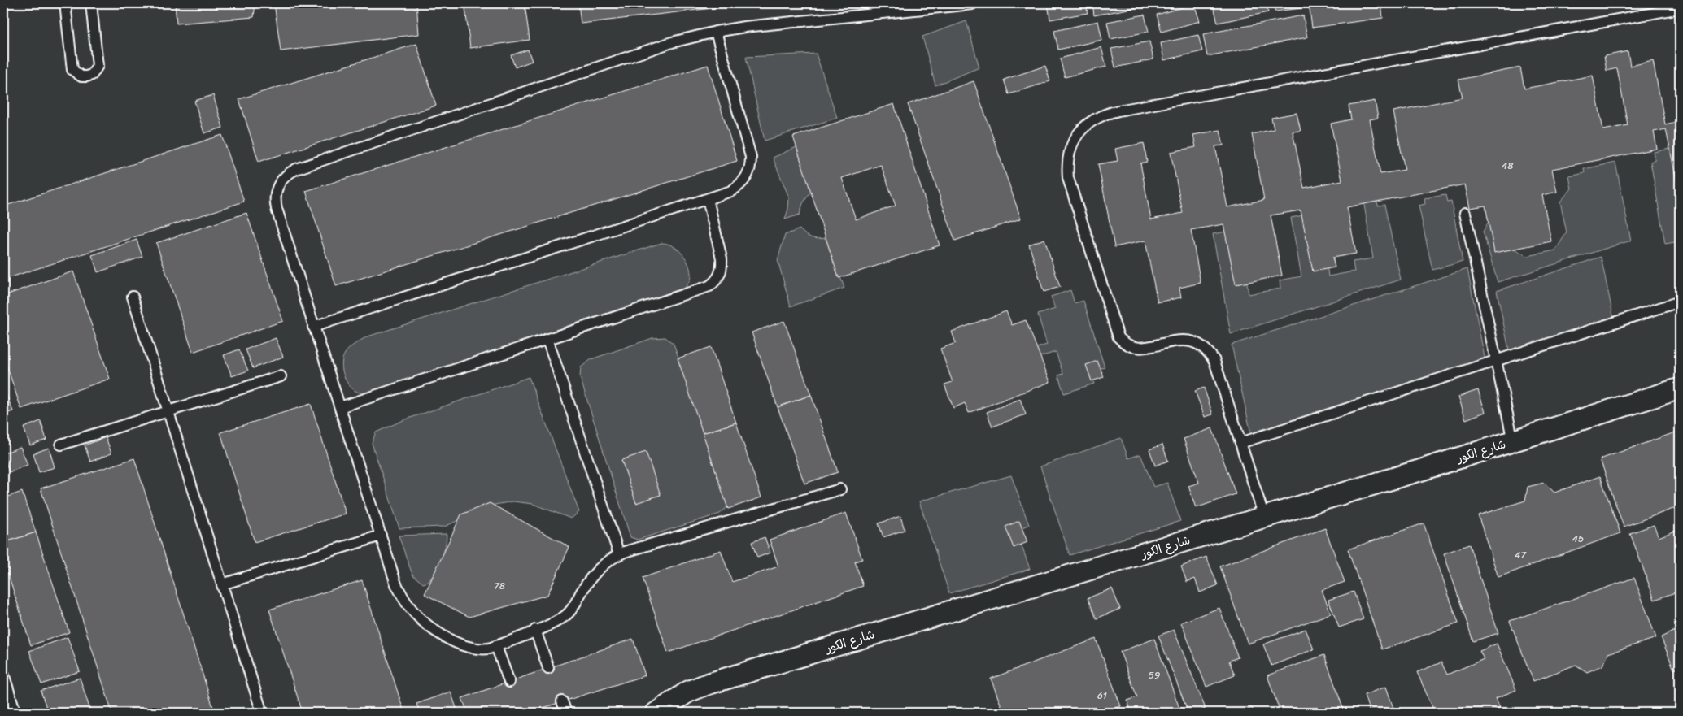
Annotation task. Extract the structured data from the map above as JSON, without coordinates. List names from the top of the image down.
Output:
{
  "streets": {
    "street": ["شارع الكور"]
  },
  "house_numbers": [
    "48",
    "45",
    "47",
    "78",
    "59",
    "61"
  ]
}
